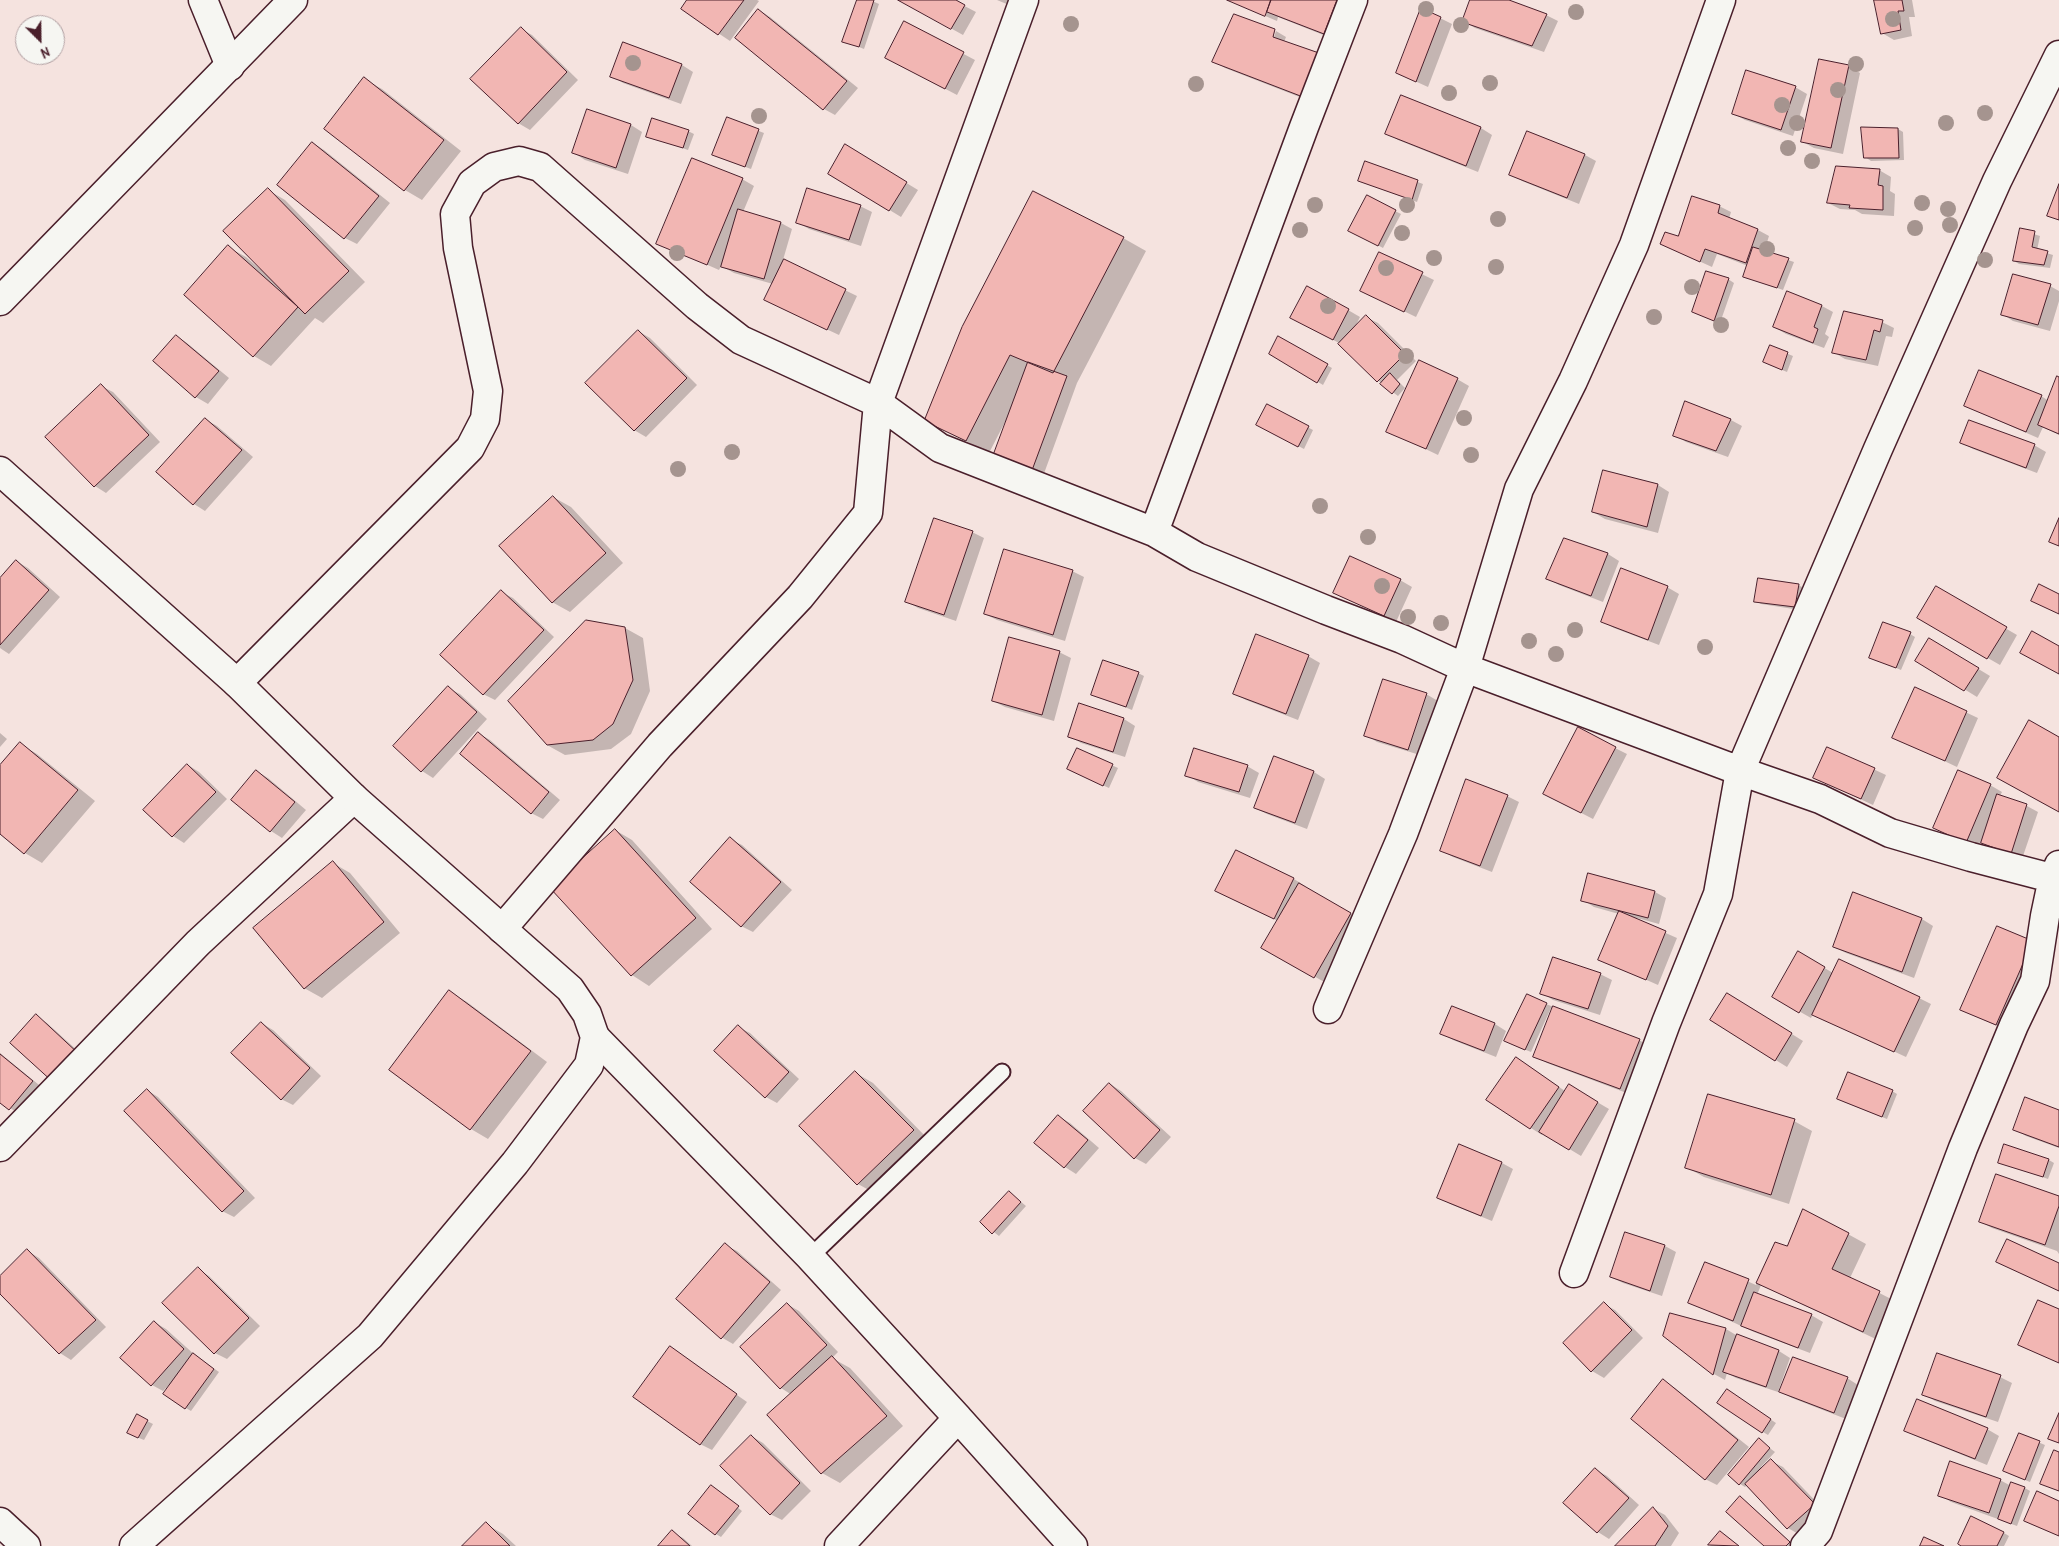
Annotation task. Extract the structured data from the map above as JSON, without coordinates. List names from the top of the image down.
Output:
{
  "north": "bottom right"
}
